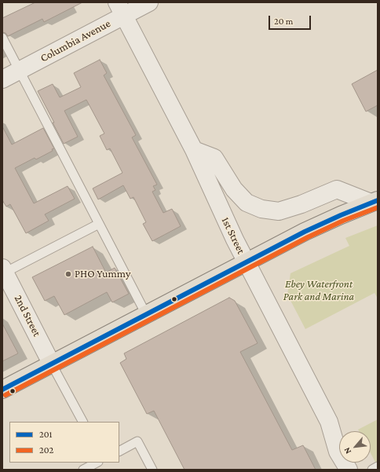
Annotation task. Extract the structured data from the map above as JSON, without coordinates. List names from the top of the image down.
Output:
{
  "streets": {
    "street": ["Columbia Avenue", "1st Street", "2nd Street"]
  },
  "crossings": [
    ["Columbia Avenue", "1st Street"]
  ],
  "parks": ["Ebey Waterfront Park and Marina"],
  "places": ["PHO Yummy"],
  "lines": ["transit line 201", "transit line 202"],
  "legend": ["201", "202"],
  "scale_bar": "20 m",
  "north": "bottom left"
}
